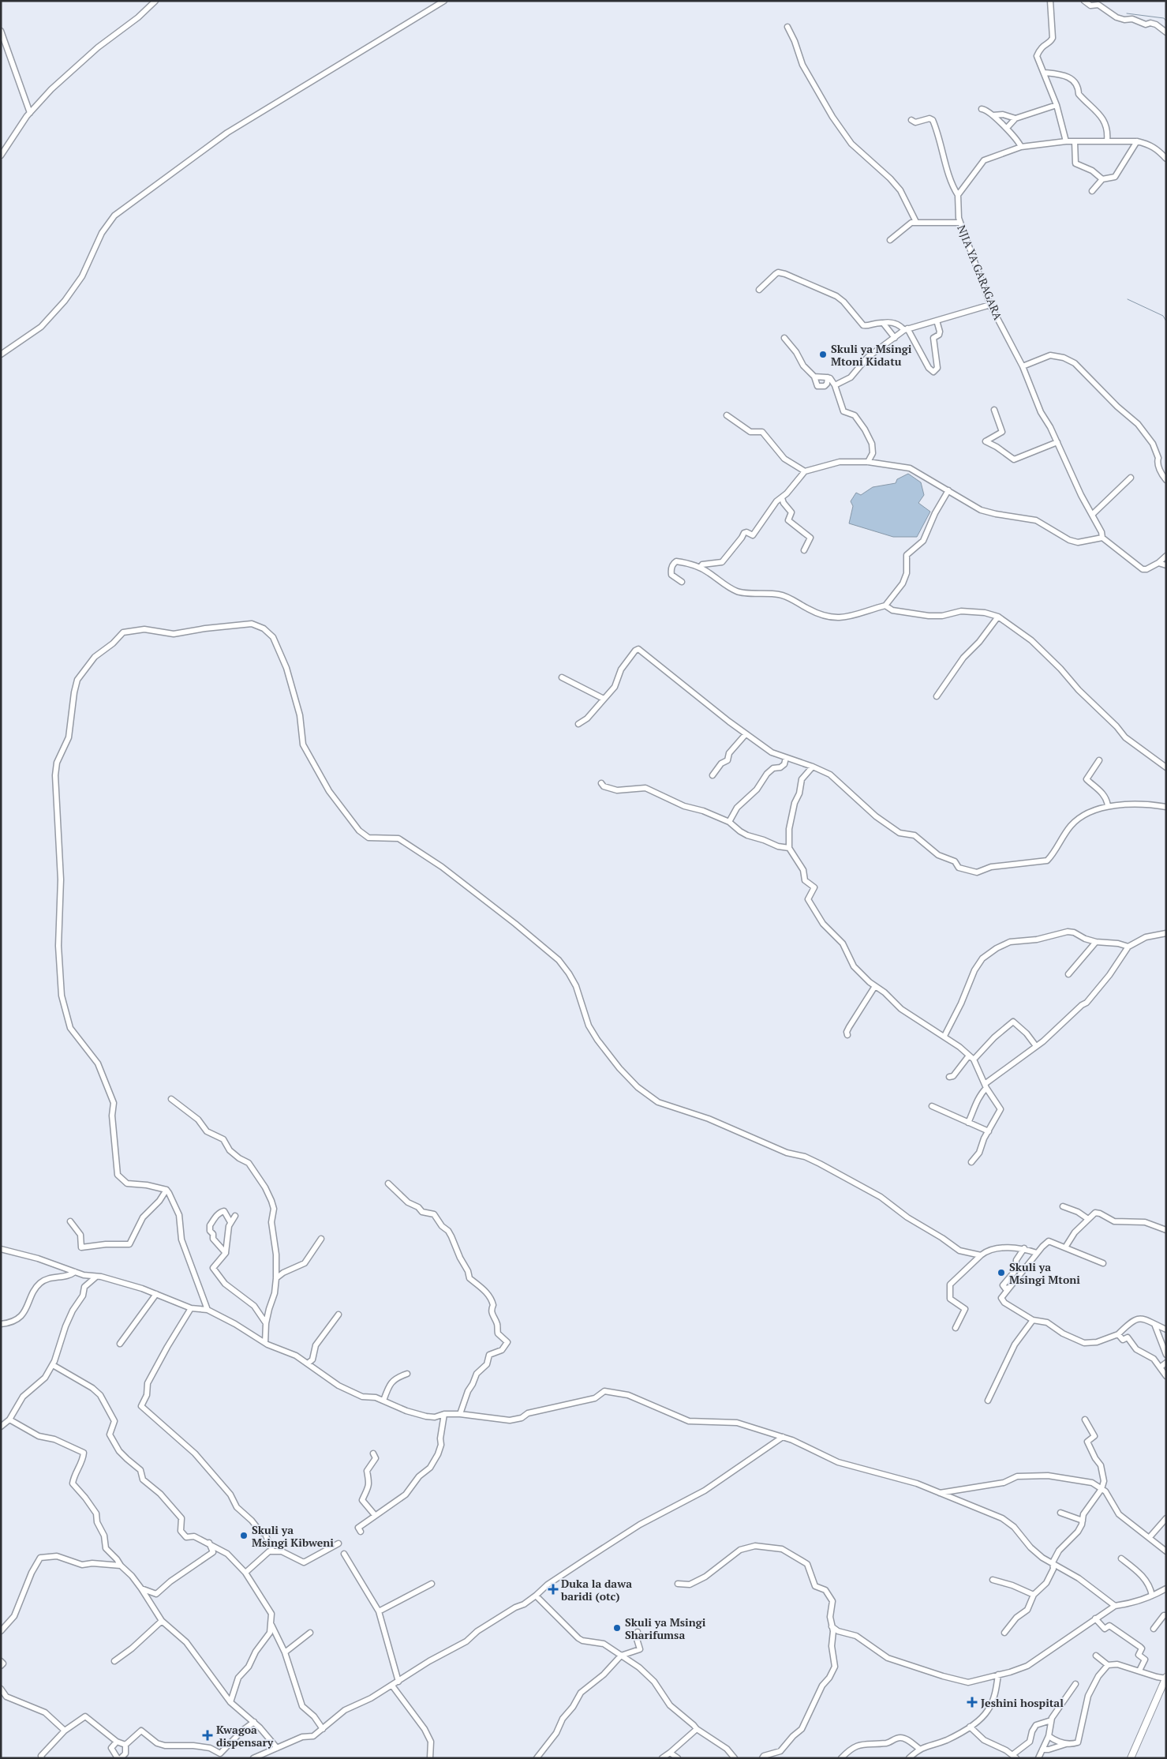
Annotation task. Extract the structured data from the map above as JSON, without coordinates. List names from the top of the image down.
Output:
{
  "streets": {
    "street": ["NJIA YA GARAGARA"]
  },
  "places": {
    "other": [
      "Skuli ya Msingi Mtoni Kidatu",
      "Skuli ya Msingi Mtoni",
      "Skuli ya Msingi Kibweni",
      "Skuli ya Msingi Sharifumsa"
    ],
    "health": ["Duka la dawa baridi (otc)", "Jeshini hospital", "Kwagoa dispensary"]
  }
}
